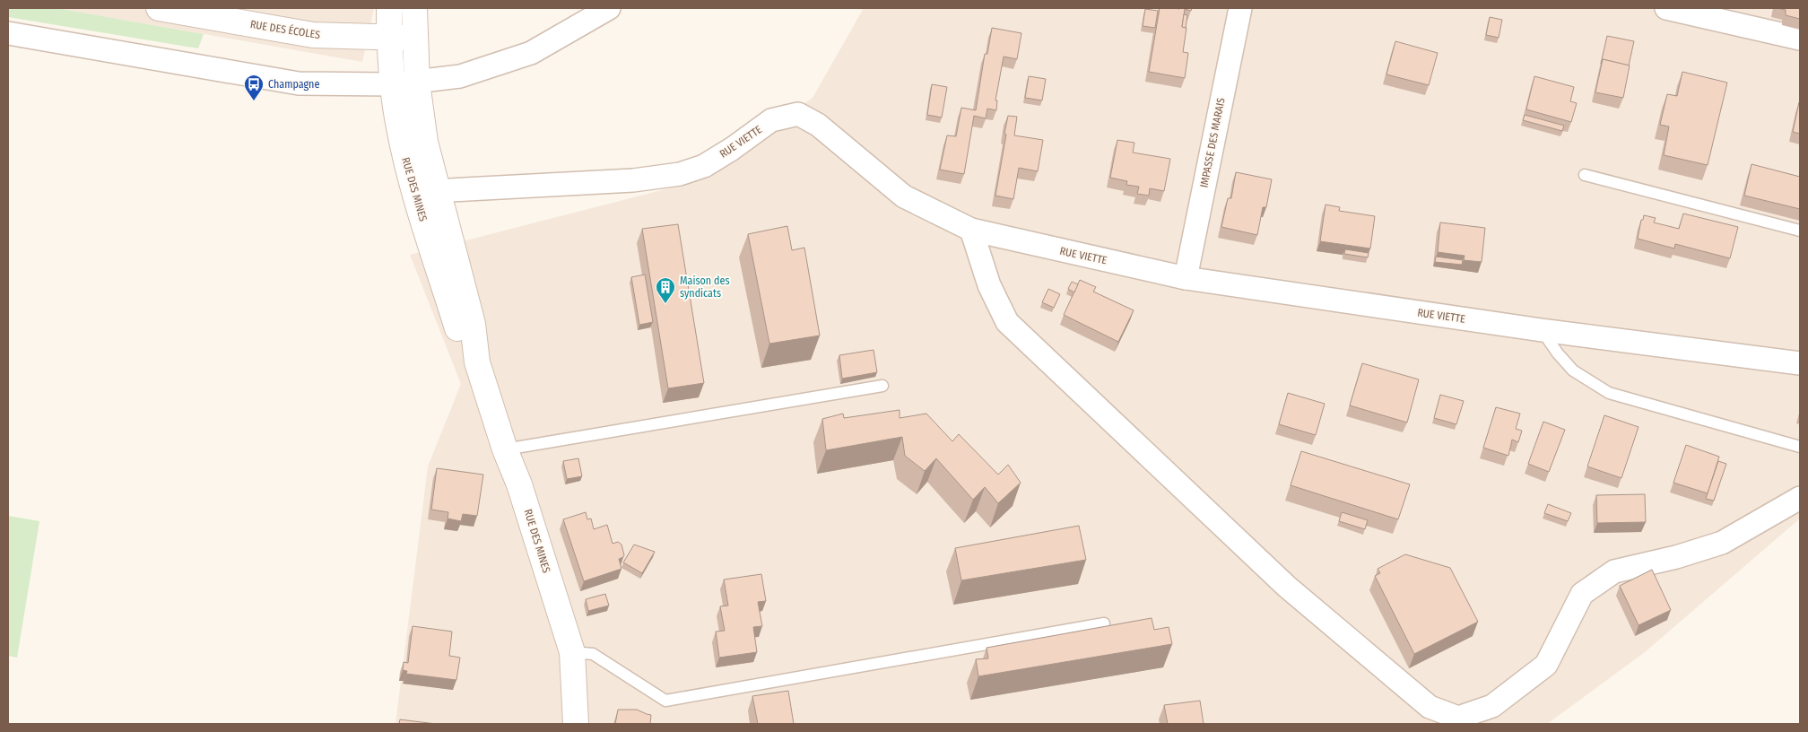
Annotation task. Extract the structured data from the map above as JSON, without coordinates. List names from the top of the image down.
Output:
{
  "streets": {
    "street": [
      "RUE DES ÉCOLES",
      "RUE VIETTE",
      "IMPASSE DES MARAIS",
      "RUE DES MINES"
    ]
  },
  "crossings": [
    ["RUE DES ÉCOLES", "RUE DES MINES"],
    ["RUE VIETTE", "IMPASSE DES MARAIS"],
    ["RUE VIETTE", "RUE DES MINES"]
  ],
  "places": {
    "bus stop": ["Champagne"],
    "building": ["Maison des syndicats"]
  }
}
